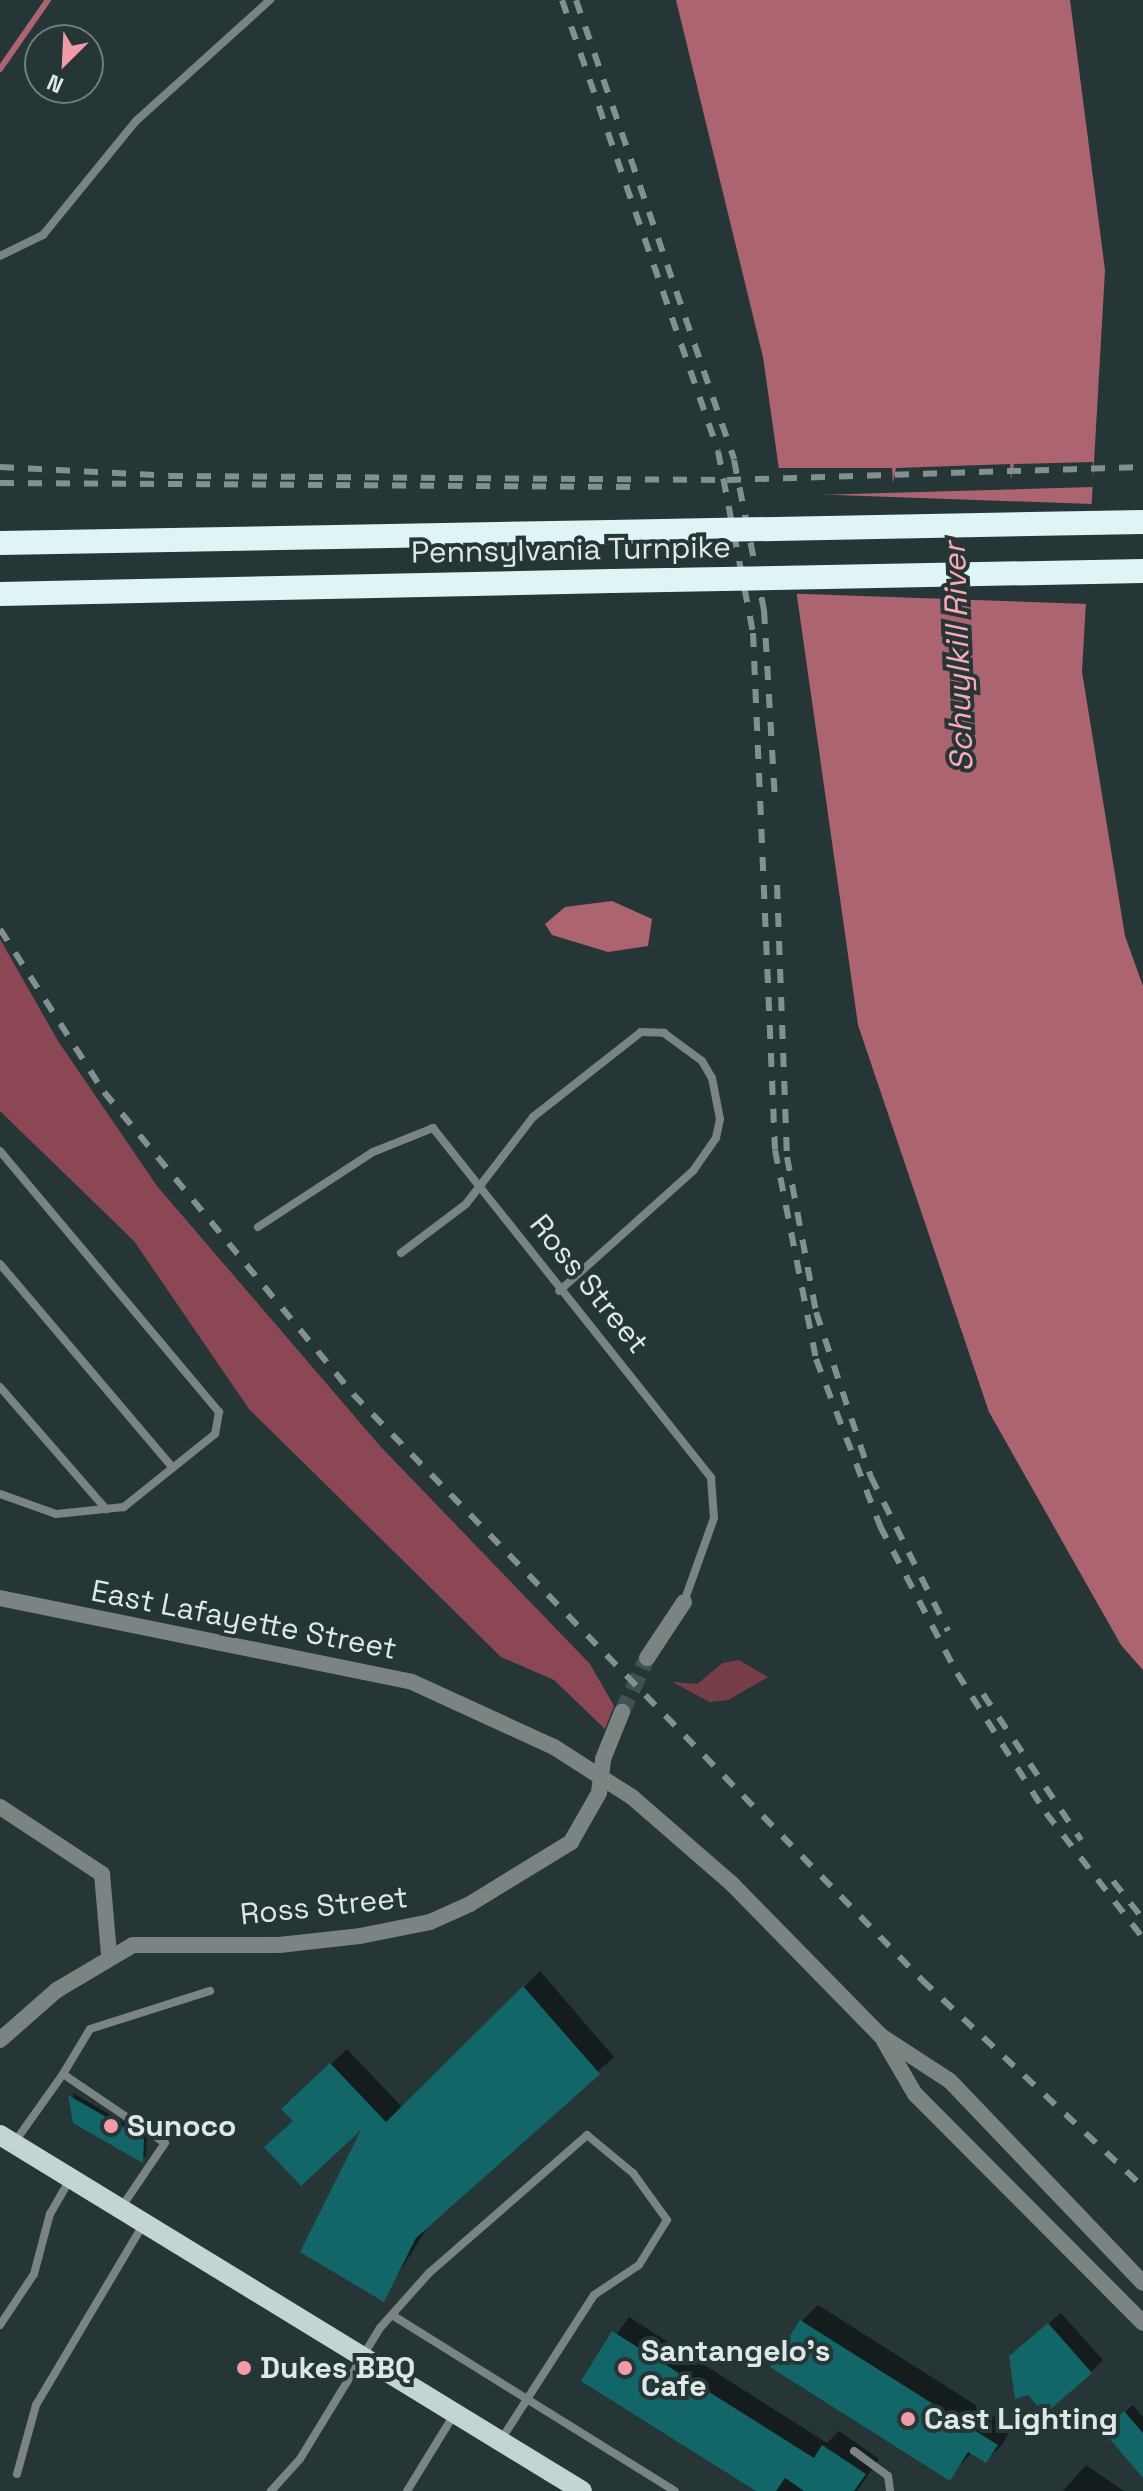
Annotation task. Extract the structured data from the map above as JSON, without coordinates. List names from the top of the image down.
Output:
{
  "streets": {
    "highway": ["Pennsylvania Turnpike"],
    "street": ["Ross Street", "East Lafayette Street"]
  },
  "water": ["Schuylkill River"],
  "places": [
    "Sunoco",
    "Dukes BBQ",
    "Santangelo's Cafe",
    "Cast Lighting"
  ],
  "north": "bottom left"
}
